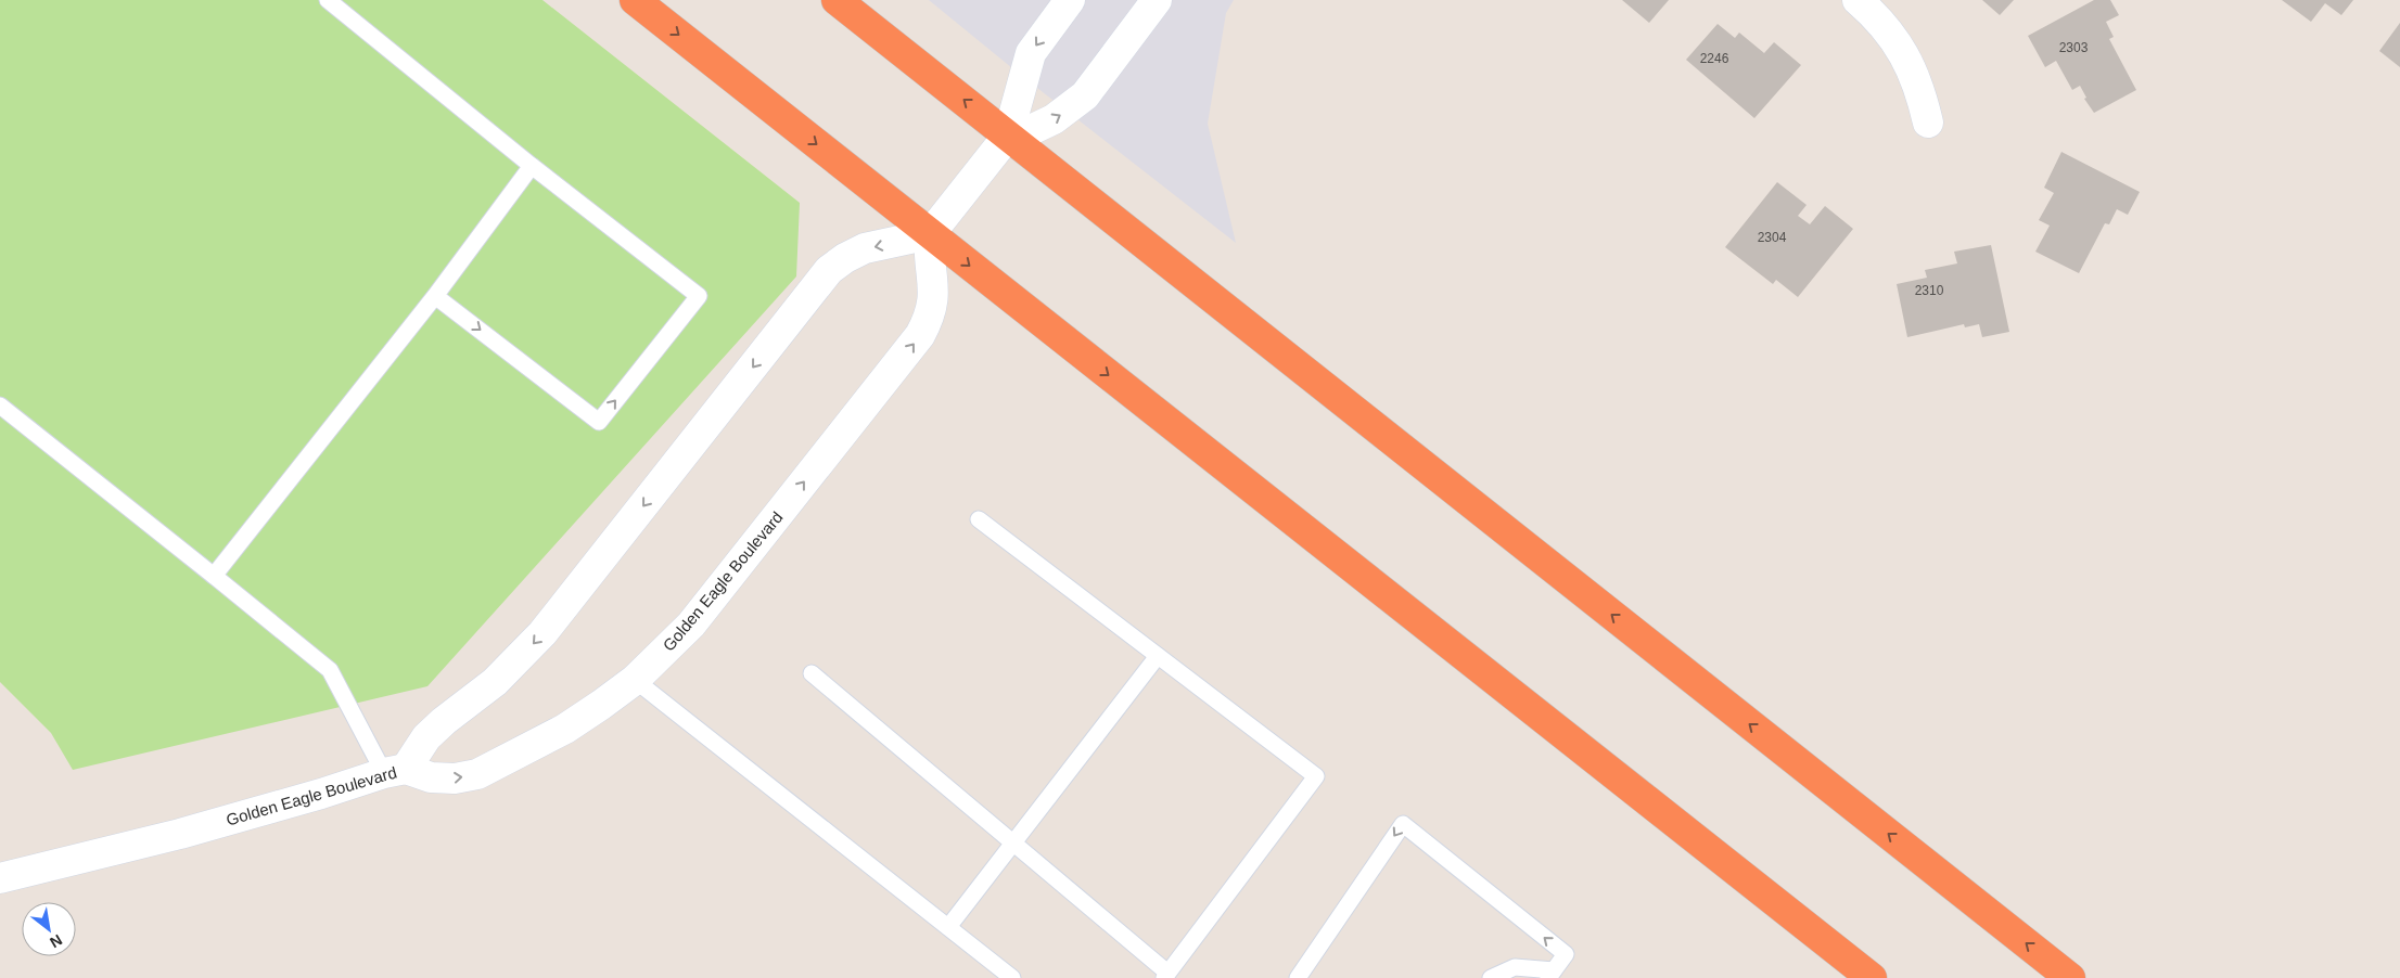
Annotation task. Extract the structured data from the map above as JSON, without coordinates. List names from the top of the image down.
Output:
{
  "streets": {
    "street": ["Golden Eagle Boulevard"]
  },
  "house_numbers": [
    "2303",
    "2246",
    "2304",
    "2310"
  ],
  "north": "bottom right"
}
